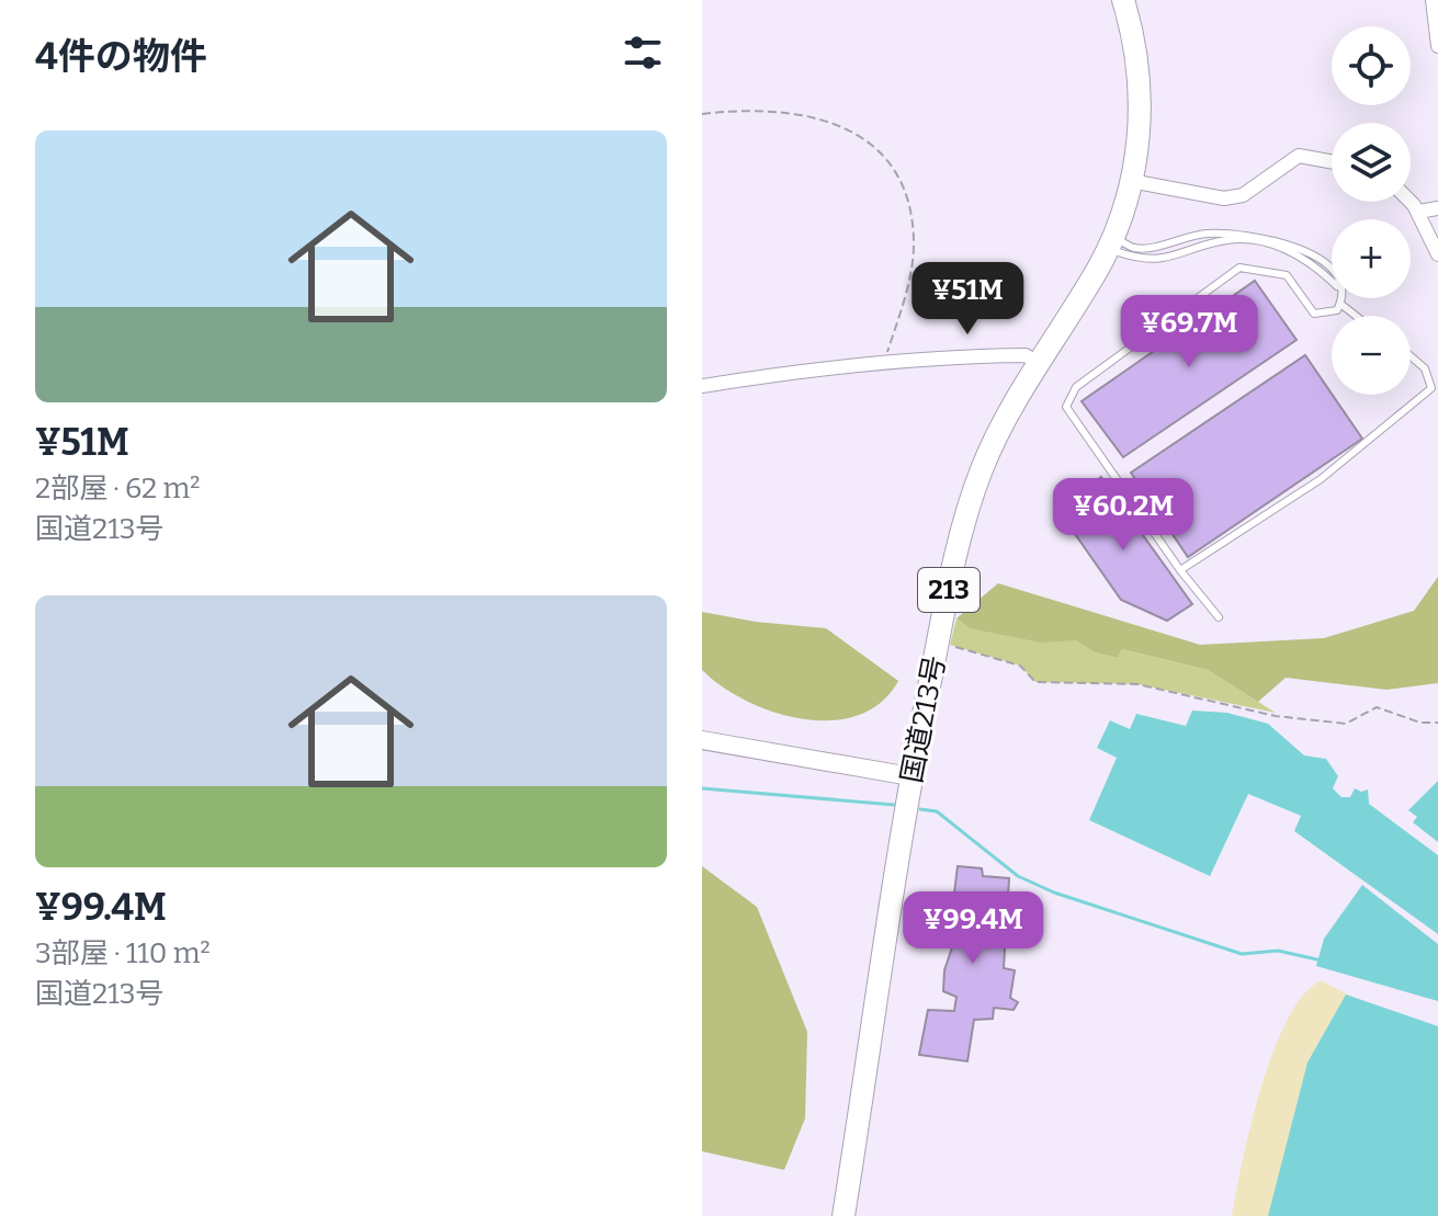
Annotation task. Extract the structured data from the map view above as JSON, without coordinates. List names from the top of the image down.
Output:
{
  "streets": {
    "highway": ["213", "国道213号"]
  },
  "page": {
    "heading": "4件の物件",
    "map_buttons": ["+", "−"],
    "list": [
      {
        "name": "¥51M",
        "note": "2部屋 · 62 m² · 国道213号"
      },
      {
        "name": "¥99.4M",
        "note": "3部屋 · 110 m² · 国道213号"
      }
    ],
    "price": [
      "¥51M",
      "¥69.7M",
      "¥60.2M",
      "¥99.4M"
    ]
  }
}
